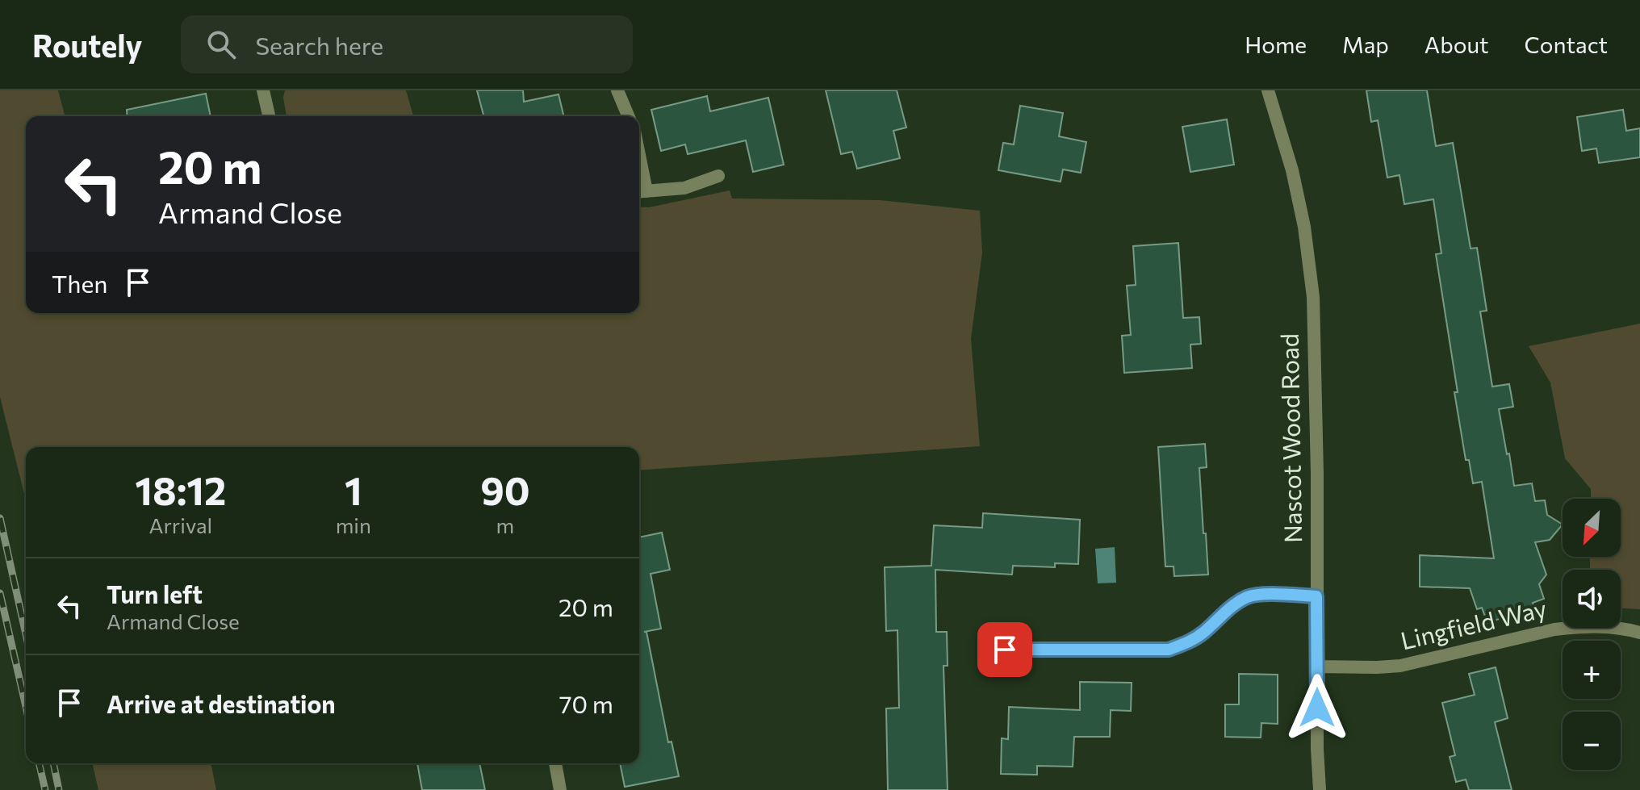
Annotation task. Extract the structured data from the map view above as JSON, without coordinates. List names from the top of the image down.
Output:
{
  "streets": {
    "street": ["Nascot Wood Road", "Lingfield Way"]
  },
  "crossings": [
    ["Nascot Wood Road", "Lingfield Way"]
  ],
  "north": "bottom left",
  "page": {
    "header": "Routely",
    "search": "Search here",
    "nav": [
      "Home",
      "Map",
      "About",
      "Contact"
    ],
    "turn": ["20 m", "Armand Close"],
    "then": "Then",
    "eta": [
      "18:12",
      "Arrival",
      "1",
      "min",
      "90",
      "m"
    ],
    "map_buttons": ["+", "−"],
    "list": [
      {
        "name": "Turn left",
        "note": "Armand Close",
        "value": "20 m"
      },
      {
        "name": "Arrive at destination",
        "value": "70 m"
      }
    ]
  }
}
